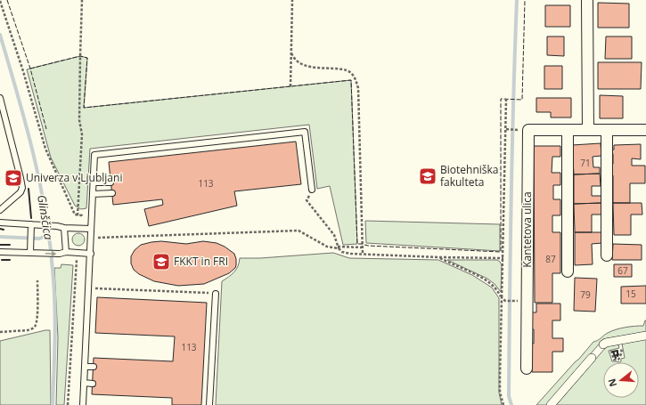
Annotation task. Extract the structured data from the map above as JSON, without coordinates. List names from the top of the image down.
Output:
{
  "streets": {
    "street": ["Kantetova ulica"]
  },
  "water": ["Glinščica"],
  "places": {
    "school or university": ["Biotehniška fakulteta", "Univerza v Ljubljani", "FKKT in FRI"]
  },
  "house_numbers": [
    "71",
    "113",
    "87",
    "67",
    "15",
    "79",
    "113"
  ],
  "north": "left"
}
